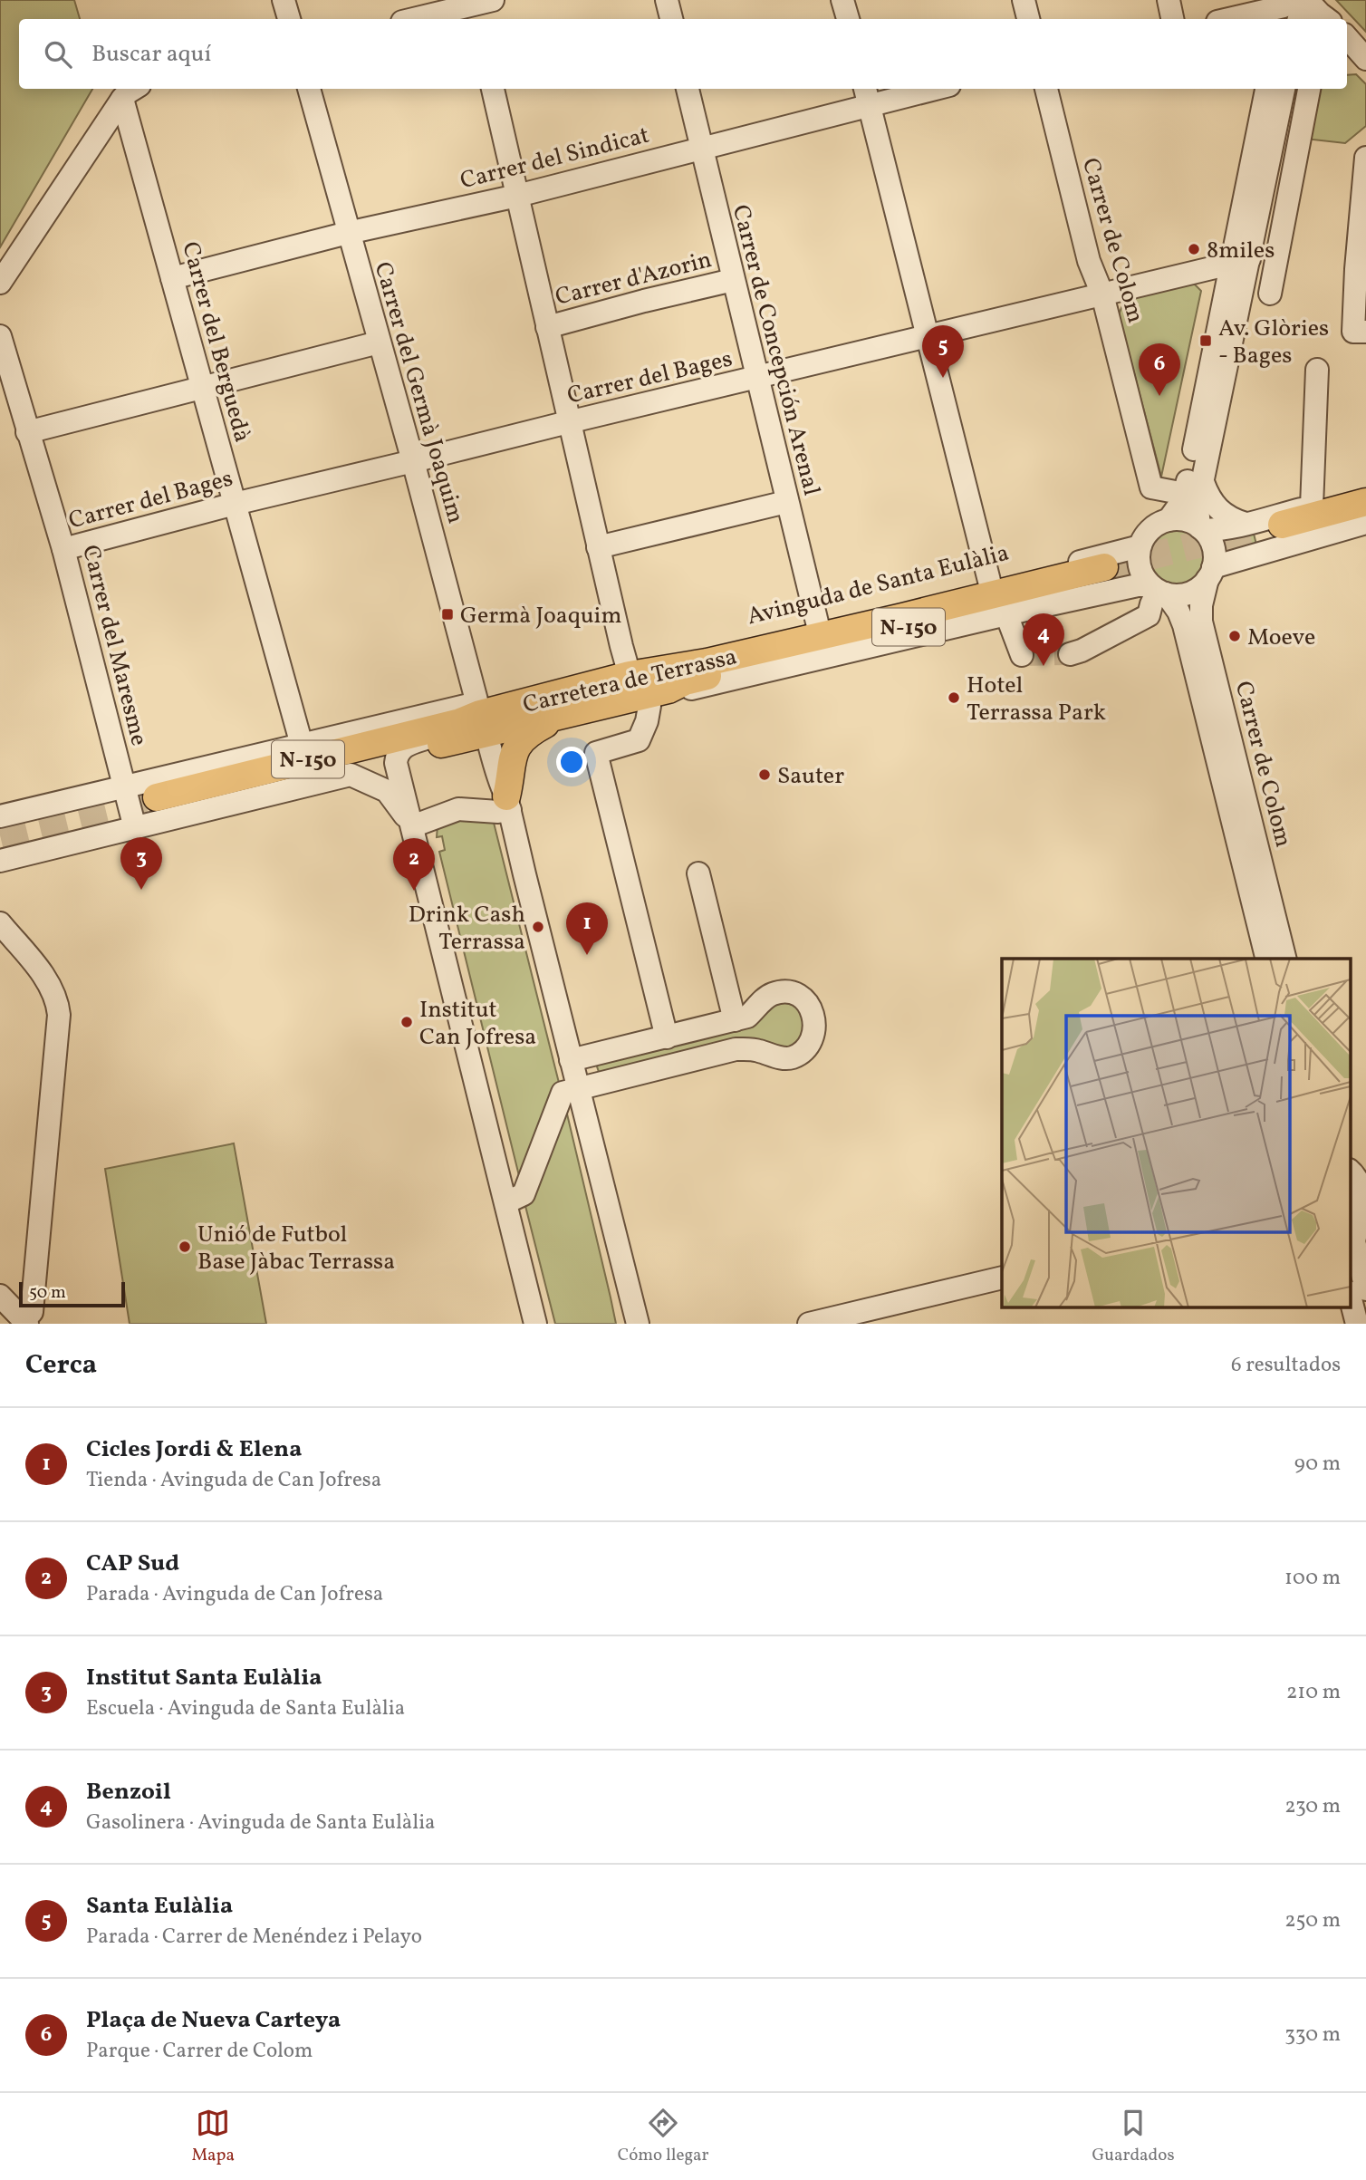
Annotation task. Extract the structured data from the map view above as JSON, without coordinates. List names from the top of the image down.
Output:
{
  "streets": {
    "main road": ["N-150", "Carretera de Terrassa"],
    "street": [
      "Carrer del Sindicat",
      "Carrer de Colom",
      "Carrer d'Azorin",
      "Carrer del Berguedà",
      "Carrer de Concepción Arenal",
      "Carrer del Bages",
      "Carrer del Germà Joaquim",
      "Avinguda de Santa Eulàlia",
      "Carrer del Maresme"
    ]
  },
  "crossings": [
    ["Carrer del Sindicat", "Carrer del Berguedà"],
    ["Carrer del Sindicat", "Carrer de Concepción Arenal"],
    ["Carrer del Sindicat", "Carrer del Germà Joaquim"],
    ["Carrer de Colom", "Carrer del Bages"],
    ["Carrer de Colom", "Avinguda de Santa Eulàlia"],
    ["Carrer d'Azorin", "Carrer de Concepción Arenal"],
    ["Carrer del Berguedà", "Carrer del Bages"],
    ["Carrer de Concepción Arenal", "Carrer del Bages"],
    ["Carrer de Concepción Arenal", "Avinguda de Santa Eulàlia"],
    ["Carrer del Bages", "Carrer del Germà Joaquim"],
    ["Carrer del Bages", "Carrer del Maresme"],
    ["Carrer del Germà Joaquim", "Carretera de Terrassa"],
    ["Avinguda de Santa Eulàlia", "Carretera de Terrassa"]
  ],
  "places": {
    "other": [
      "8miles",
      "Moeve",
      "Hotel Terrassa Park",
      "Sauter",
      "Drink Cash Terrassa",
      "Institut Can Jofresa",
      "Unió de Futbol Base Jàbac Terrassa"
    ],
    "transit": ["Av. Glòries - Bages", "Germà Joaquim"]
  },
  "scale_bar": "50 m",
  "page": {
    "search": "Buscar aquí",
    "pins": [
      "5",
      "6",
      "4",
      "3",
      "2",
      "1"
    ],
    "scale": "50 m",
    "heading": ["Cerca", "6 resultados"],
    "list": [
      {
        "mark": "1",
        "name": "Cicles Jordi & Elena",
        "note": "Tienda · Avinguda de Can Jofresa",
        "value": "90 m"
      },
      {
        "mark": "2",
        "name": "CAP Sud",
        "note": "Parada · Avinguda de Can Jofresa",
        "value": "100 m"
      },
      {
        "mark": "3",
        "name": "Institut Santa Eulàlia",
        "note": "Escuela · Avinguda de Santa Eulàlia",
        "value": "210 m"
      },
      {
        "mark": "4",
        "name": "Benzoil",
        "note": "Gasolinera · Avinguda de Santa Eulàlia",
        "value": "230 m"
      },
      {
        "mark": "5",
        "name": "Santa Eulàlia",
        "note": "Parada · Carrer de Menéndez i Pelayo",
        "value": "250 m"
      },
      {
        "mark": "6",
        "name": "Plaça de Nueva Carteya",
        "note": "Parque · Carrer de Colom",
        "value": "330 m"
      }
    ],
    "nav": ["Mapa", "Cómo llegar", "Guardados"]
  }
}
